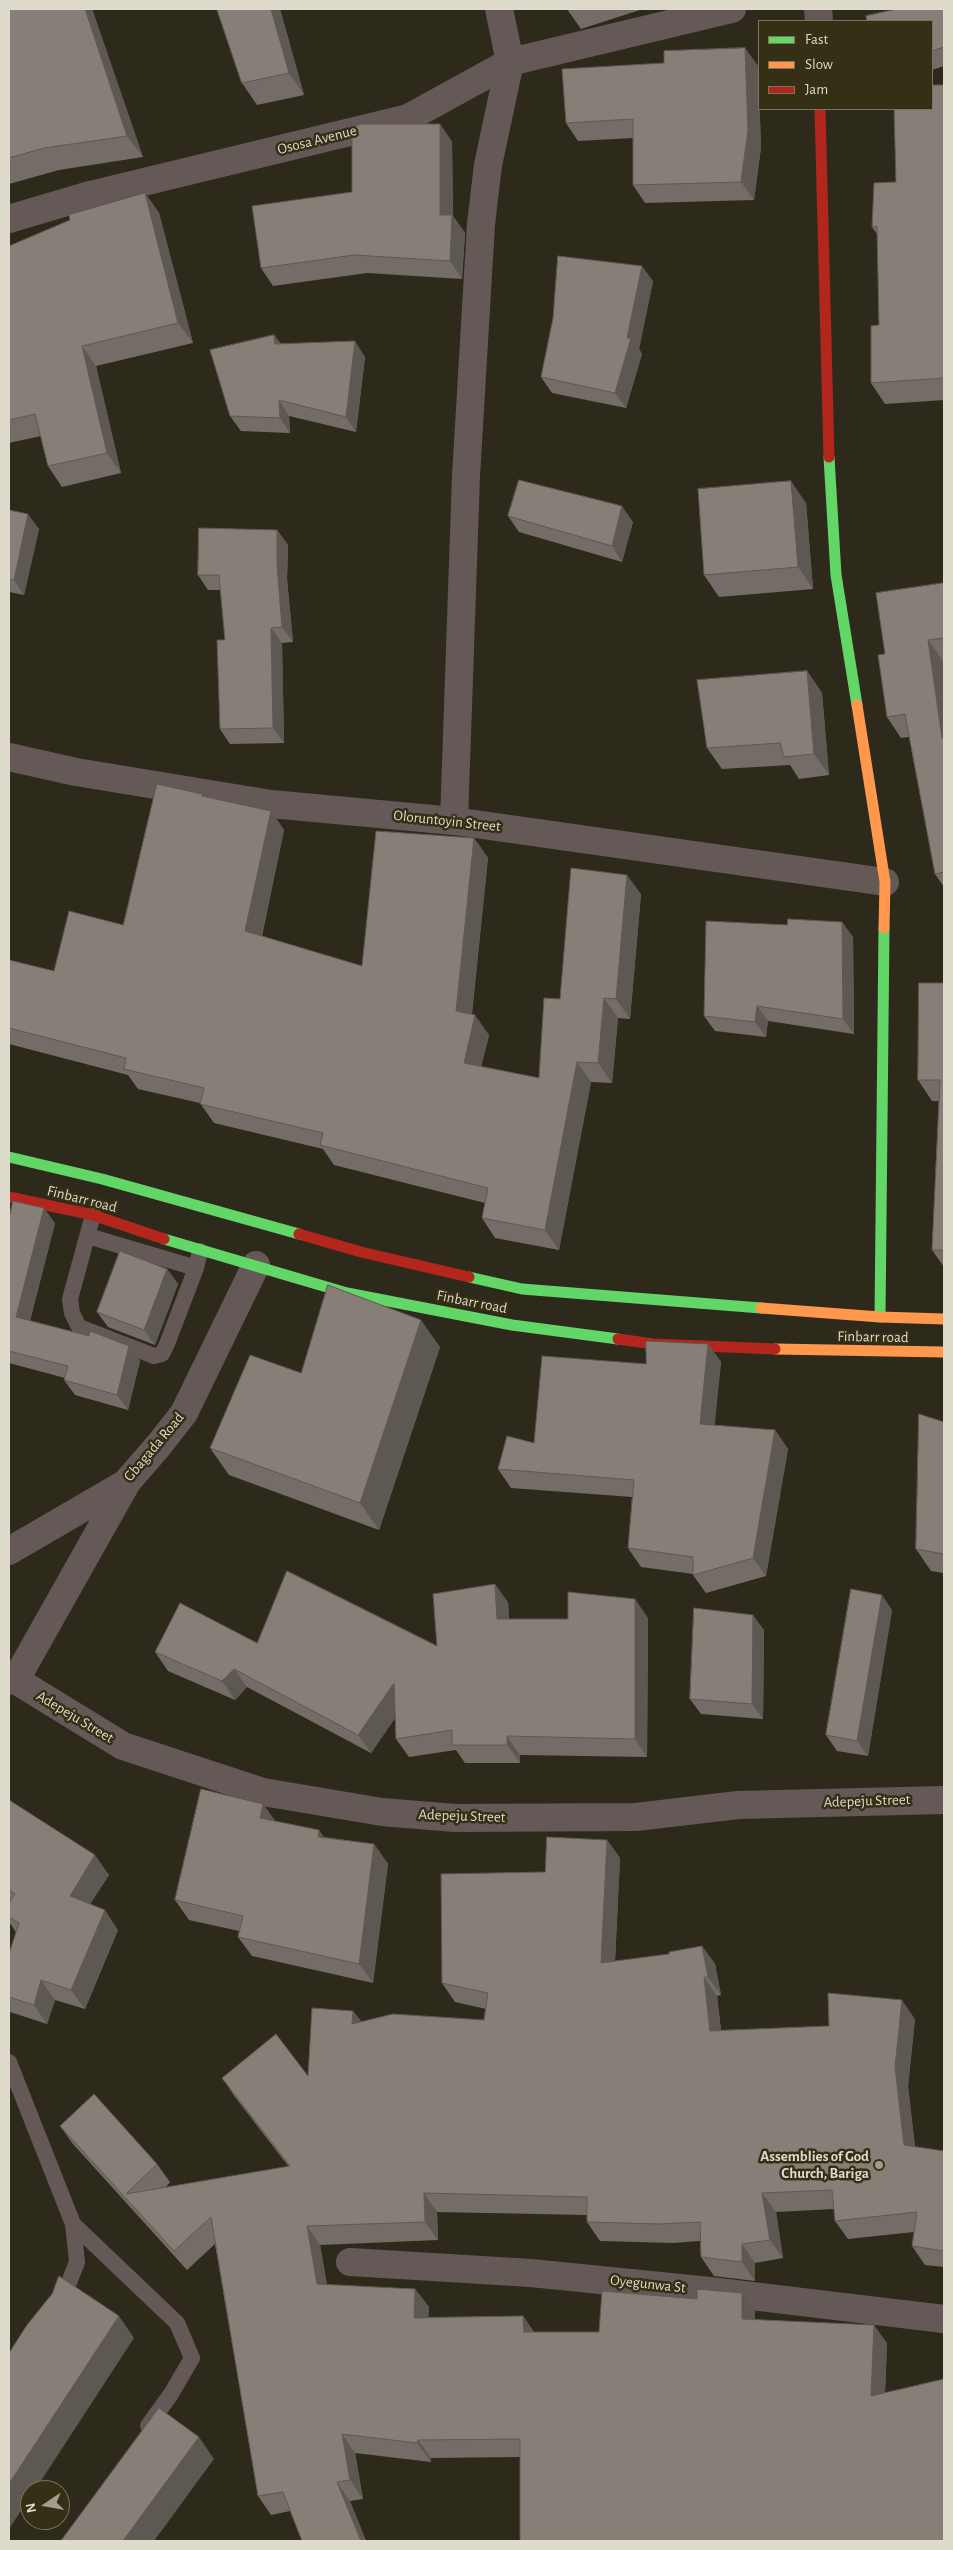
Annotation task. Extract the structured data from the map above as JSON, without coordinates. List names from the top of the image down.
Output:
{
  "streets": {
    "main road": ["Finbarr road"],
    "street": [
      "Ososa Avenue",
      "Oloruntoyin Street",
      "Gbagada Road",
      "Adepeju Street",
      "Oyegunwa St"
    ]
  },
  "crossings": [
    ["Finbarr road", "Gbagada Road"]
  ],
  "places": ["Assemblies of God Church, Bariga"],
  "legend": ["Fast", "Slow", "Jam"],
  "north": "left"
}
